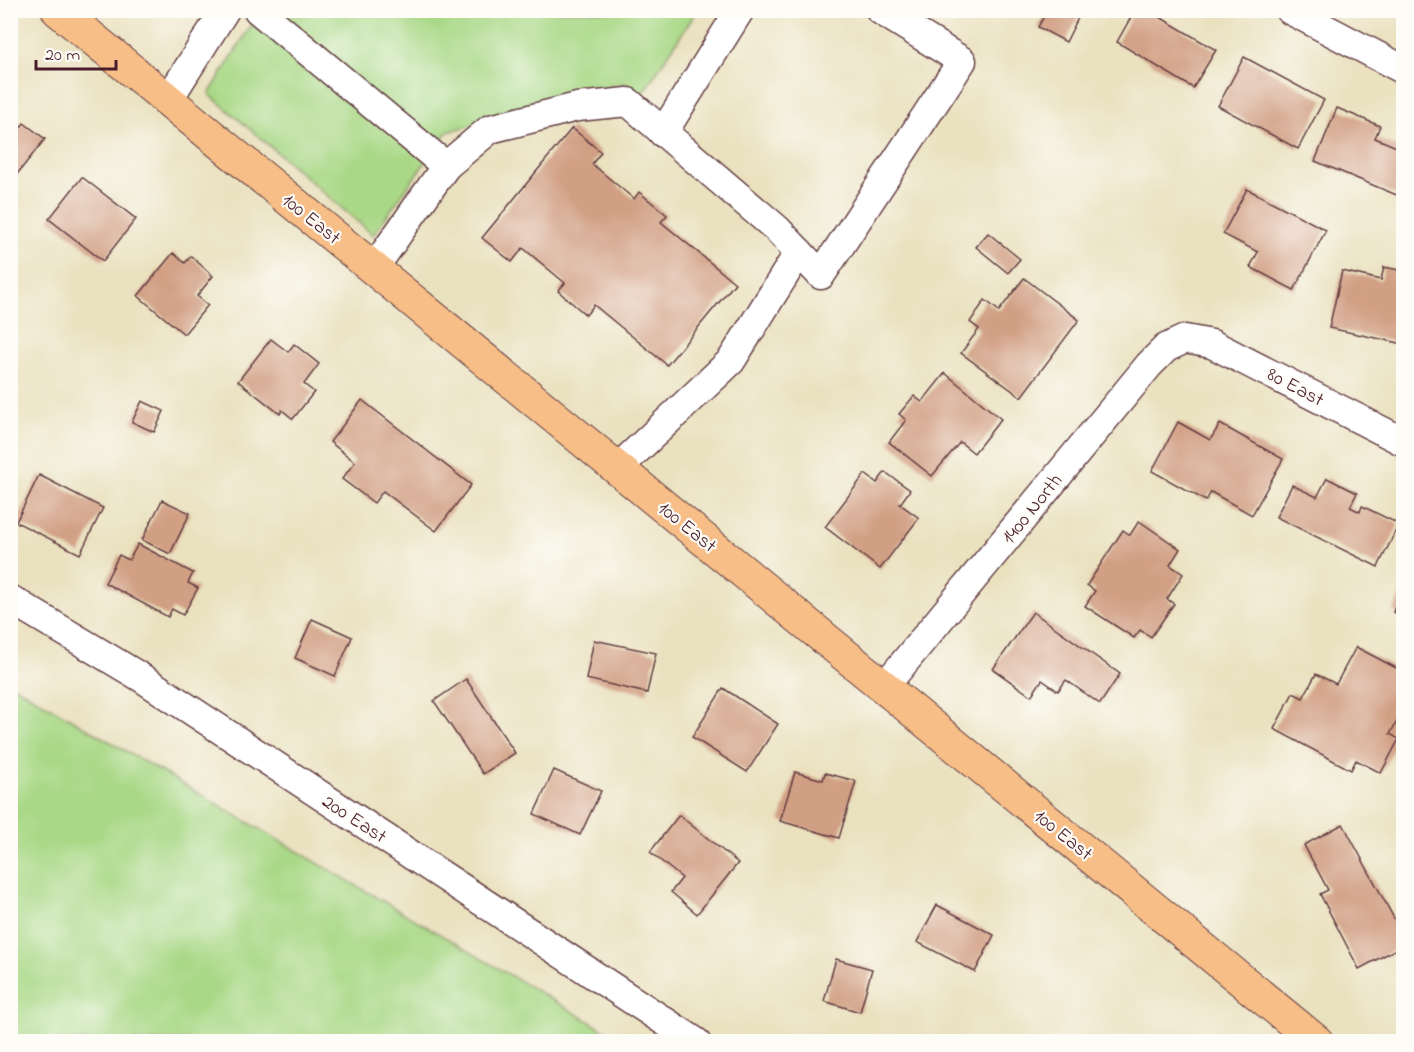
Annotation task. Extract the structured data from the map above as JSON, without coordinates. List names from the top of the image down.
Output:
{
  "streets": {
    "main road": ["100 East"],
    "street": ["80 East", "1400 North", "200 East"]
  },
  "crossings": [
    ["100 East", "1400 North"],
    ["80 East", "1400 North"]
  ],
  "scale_bar": "20 m"
}
